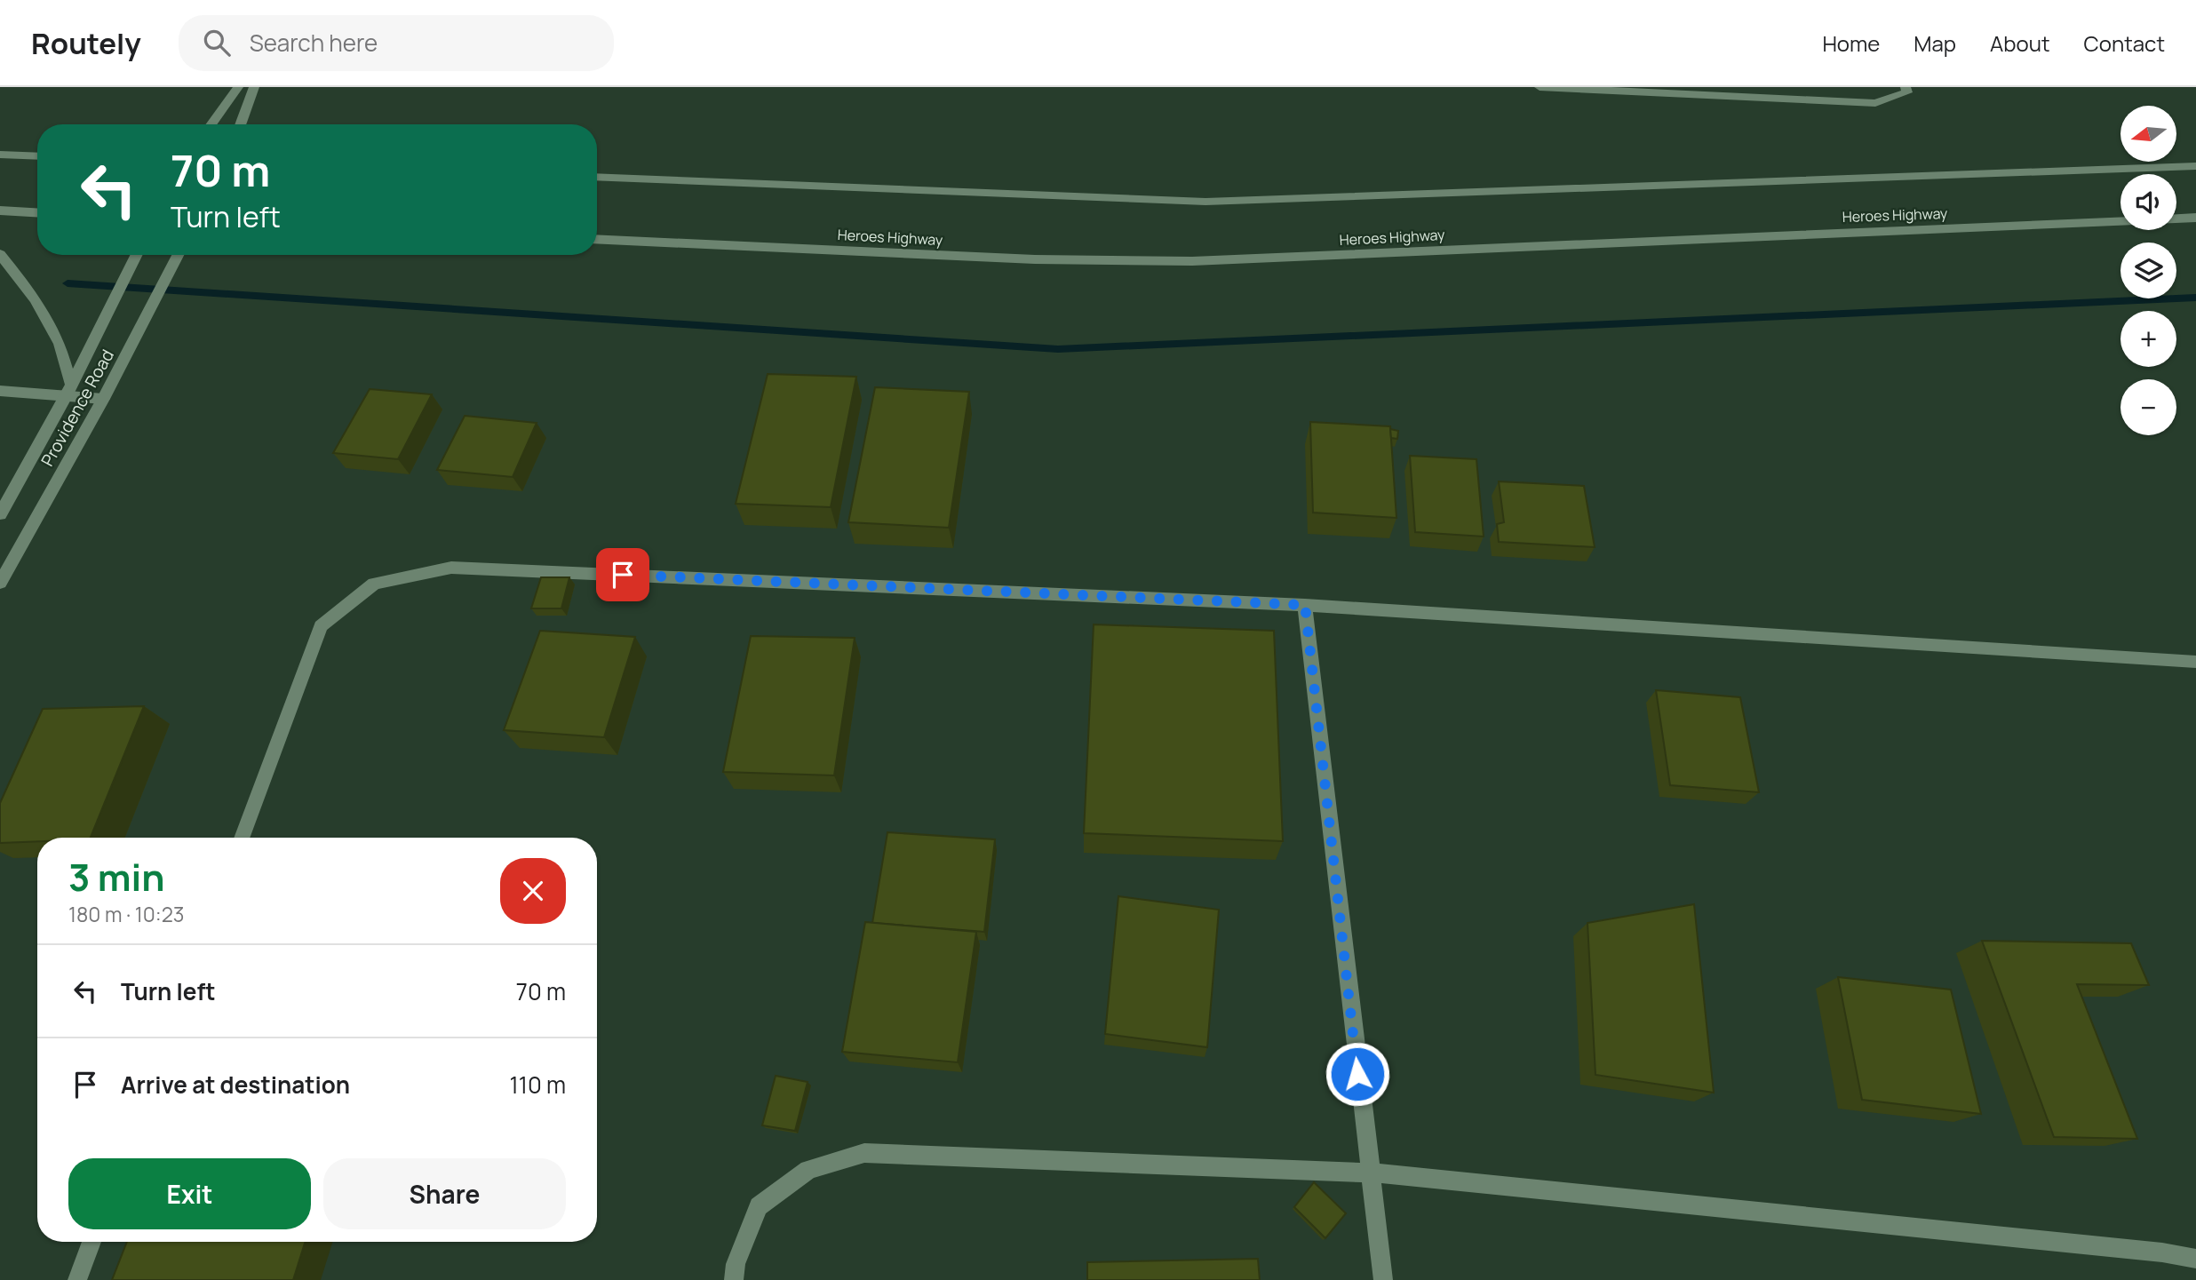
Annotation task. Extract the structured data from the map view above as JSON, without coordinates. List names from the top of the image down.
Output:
{
  "streets": {
    "street": ["Heroes Highway", "Providence Road"]
  },
  "north": "left",
  "page": {
    "header": "Routely",
    "search": "Search here",
    "nav": [
      "Home",
      "Map",
      "About",
      "Contact"
    ],
    "map_buttons": ["+", "−"],
    "turn": ["70 m", "Turn left"],
    "heading": ["3 min", "180 m · 10:23"],
    "list": [
      {
        "name": "Turn left",
        "value": "70 m"
      },
      {
        "name": "Arrive at destination",
        "value": "110 m"
      }
    ],
    "buttons": ["Exit", "Share"]
  }
}
